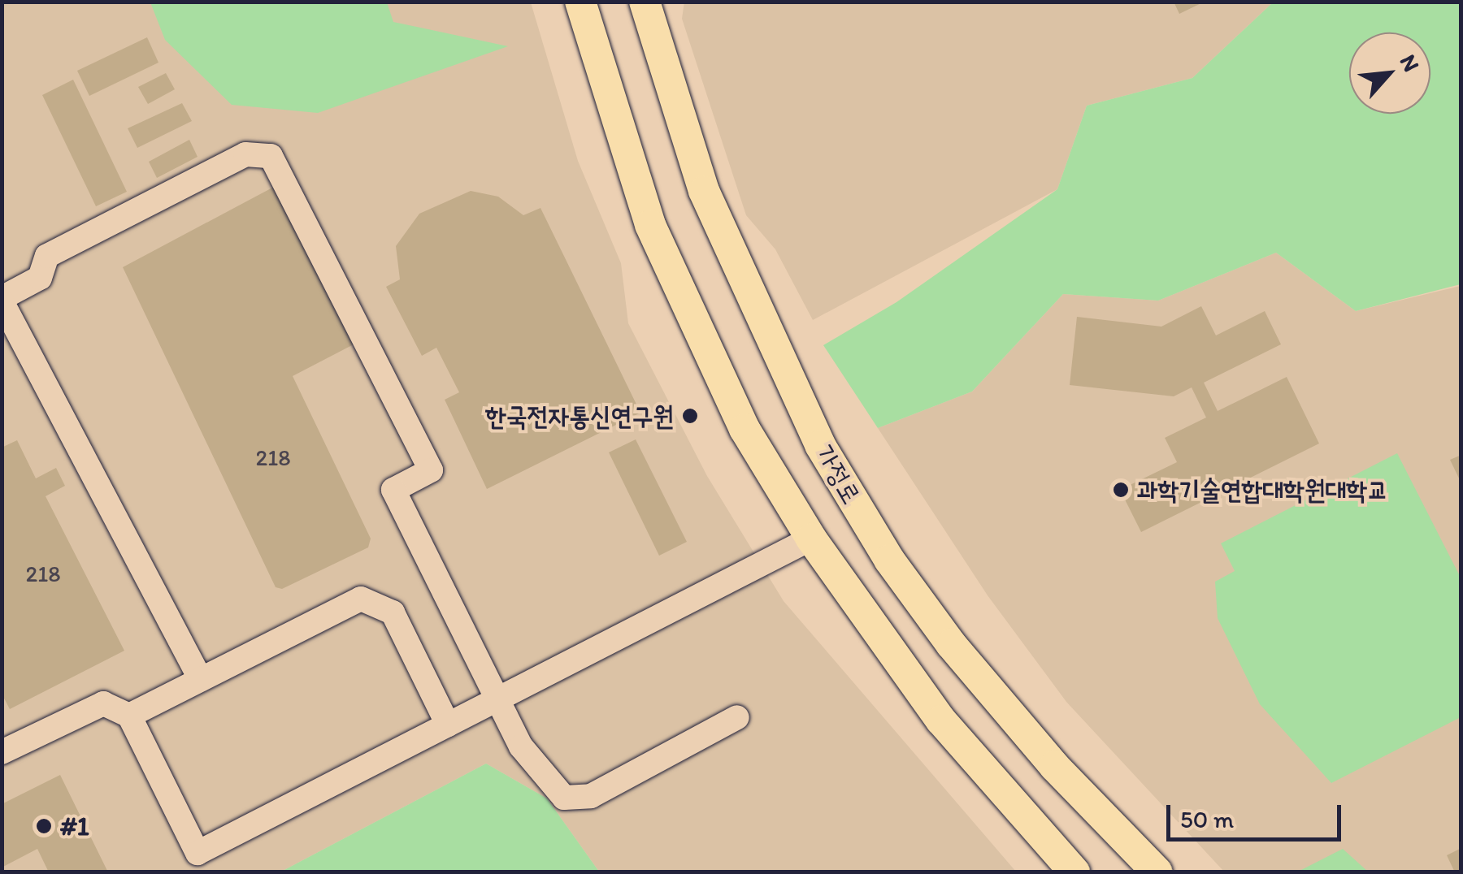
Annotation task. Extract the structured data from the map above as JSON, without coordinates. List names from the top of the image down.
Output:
{
  "streets": {
    "main road": ["가정로"]
  },
  "places": ["한국전자통신연구원", "과학기술연합대학원대학교", "#1"],
  "house_numbers": ["218", "218"],
  "scale_bar": "50 m",
  "north": "top right"
}
